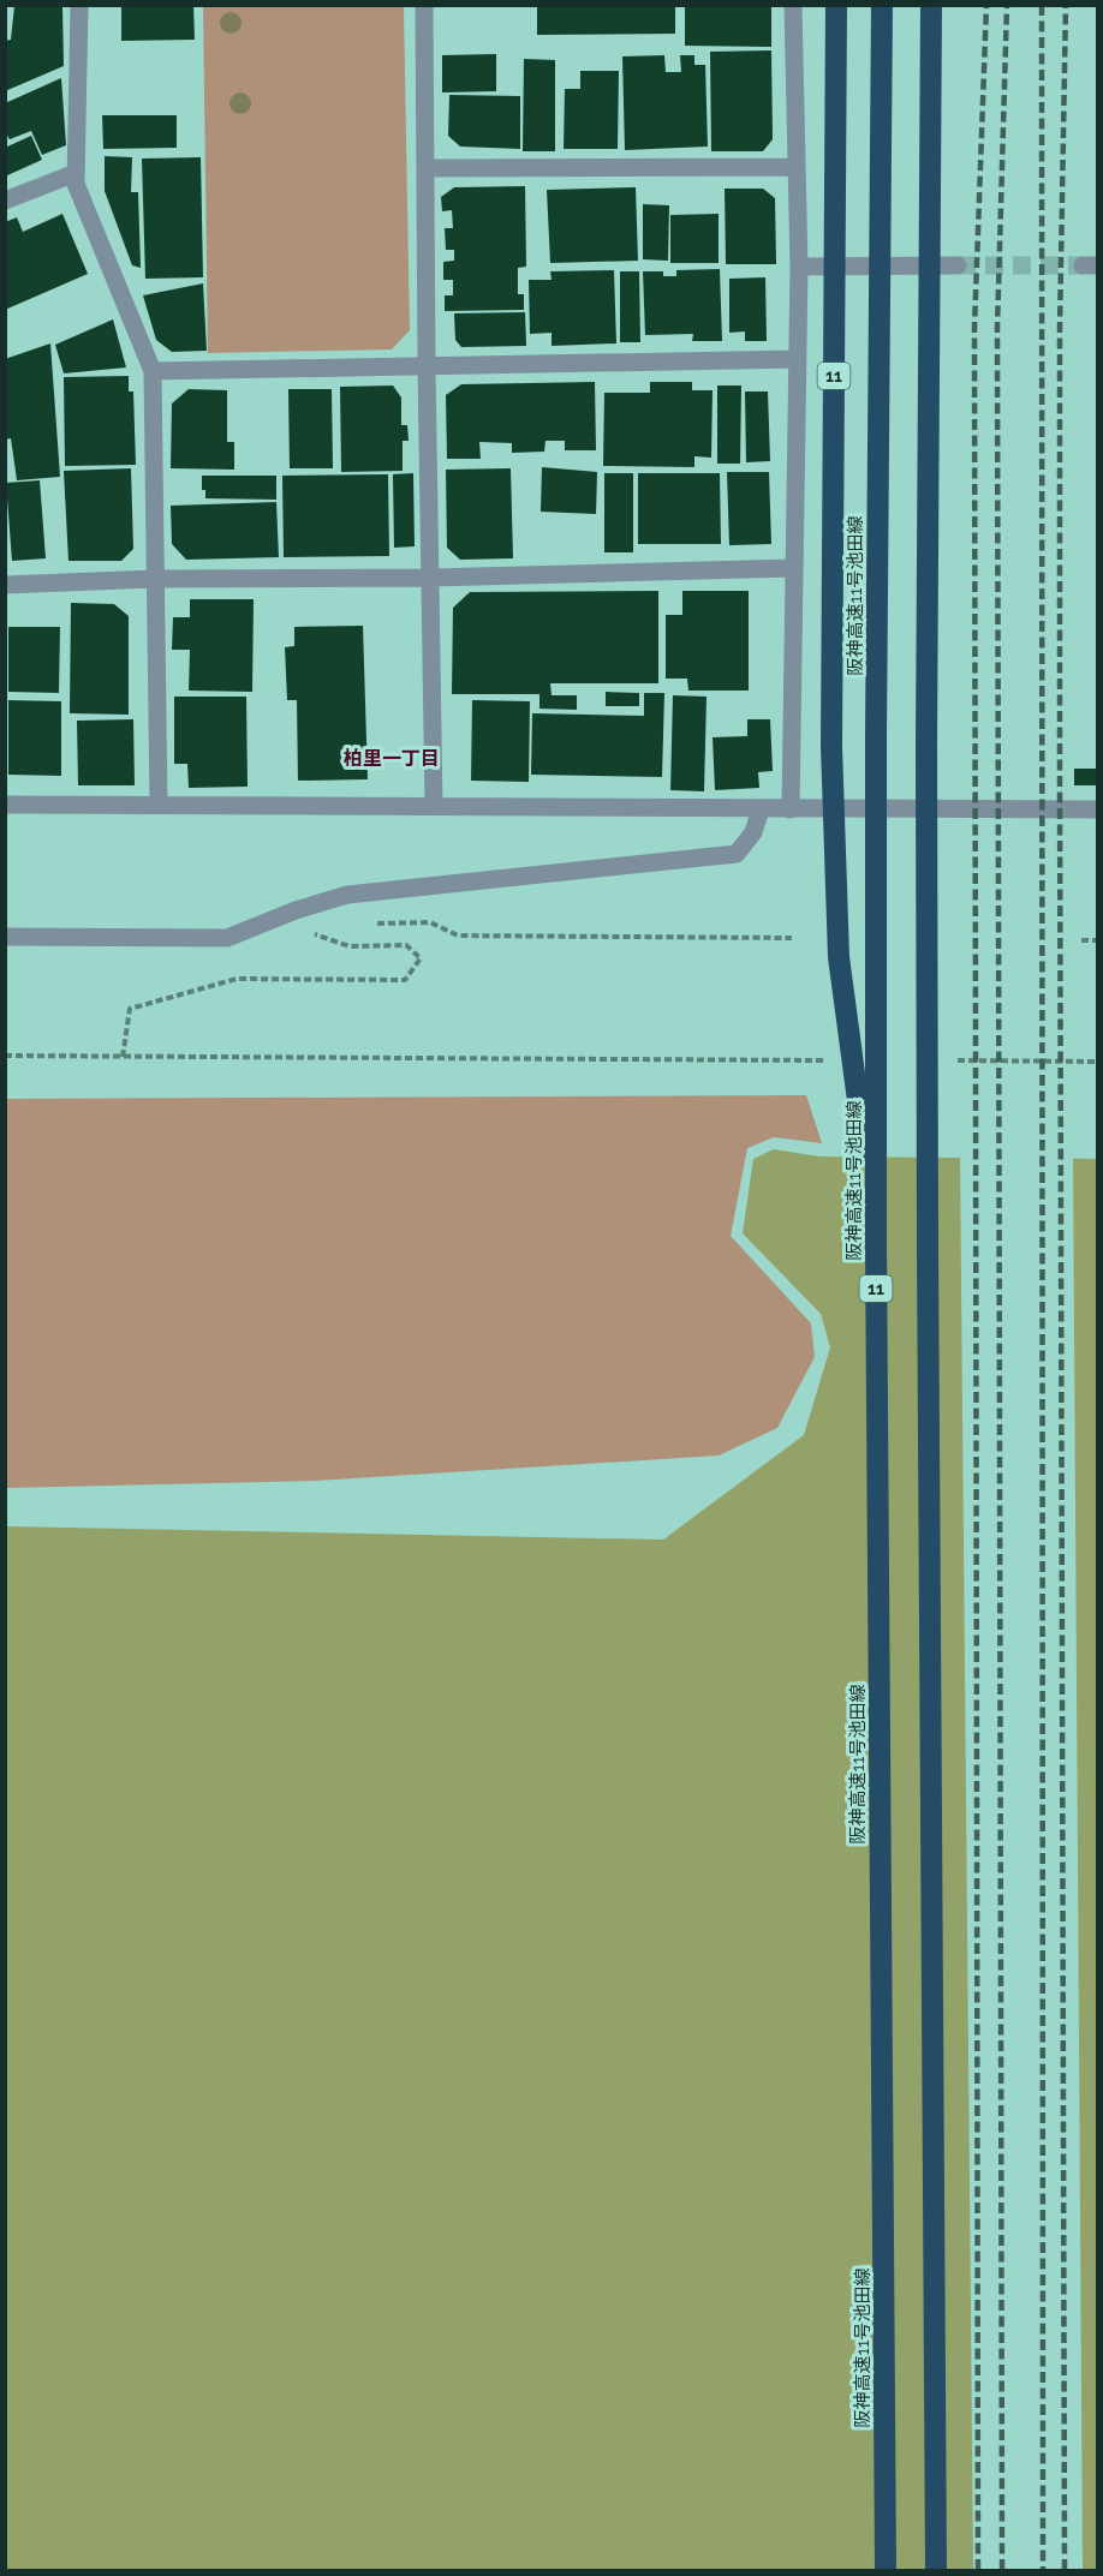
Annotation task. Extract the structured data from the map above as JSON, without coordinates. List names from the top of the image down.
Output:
{
  "streets": {
    "highway": ["11", "阪神高速11号池田線"]
  },
  "crossings": [
    ["11", "阪神高速11号池田線"]
  ],
  "districts": ["柏里一丁目"]
}
